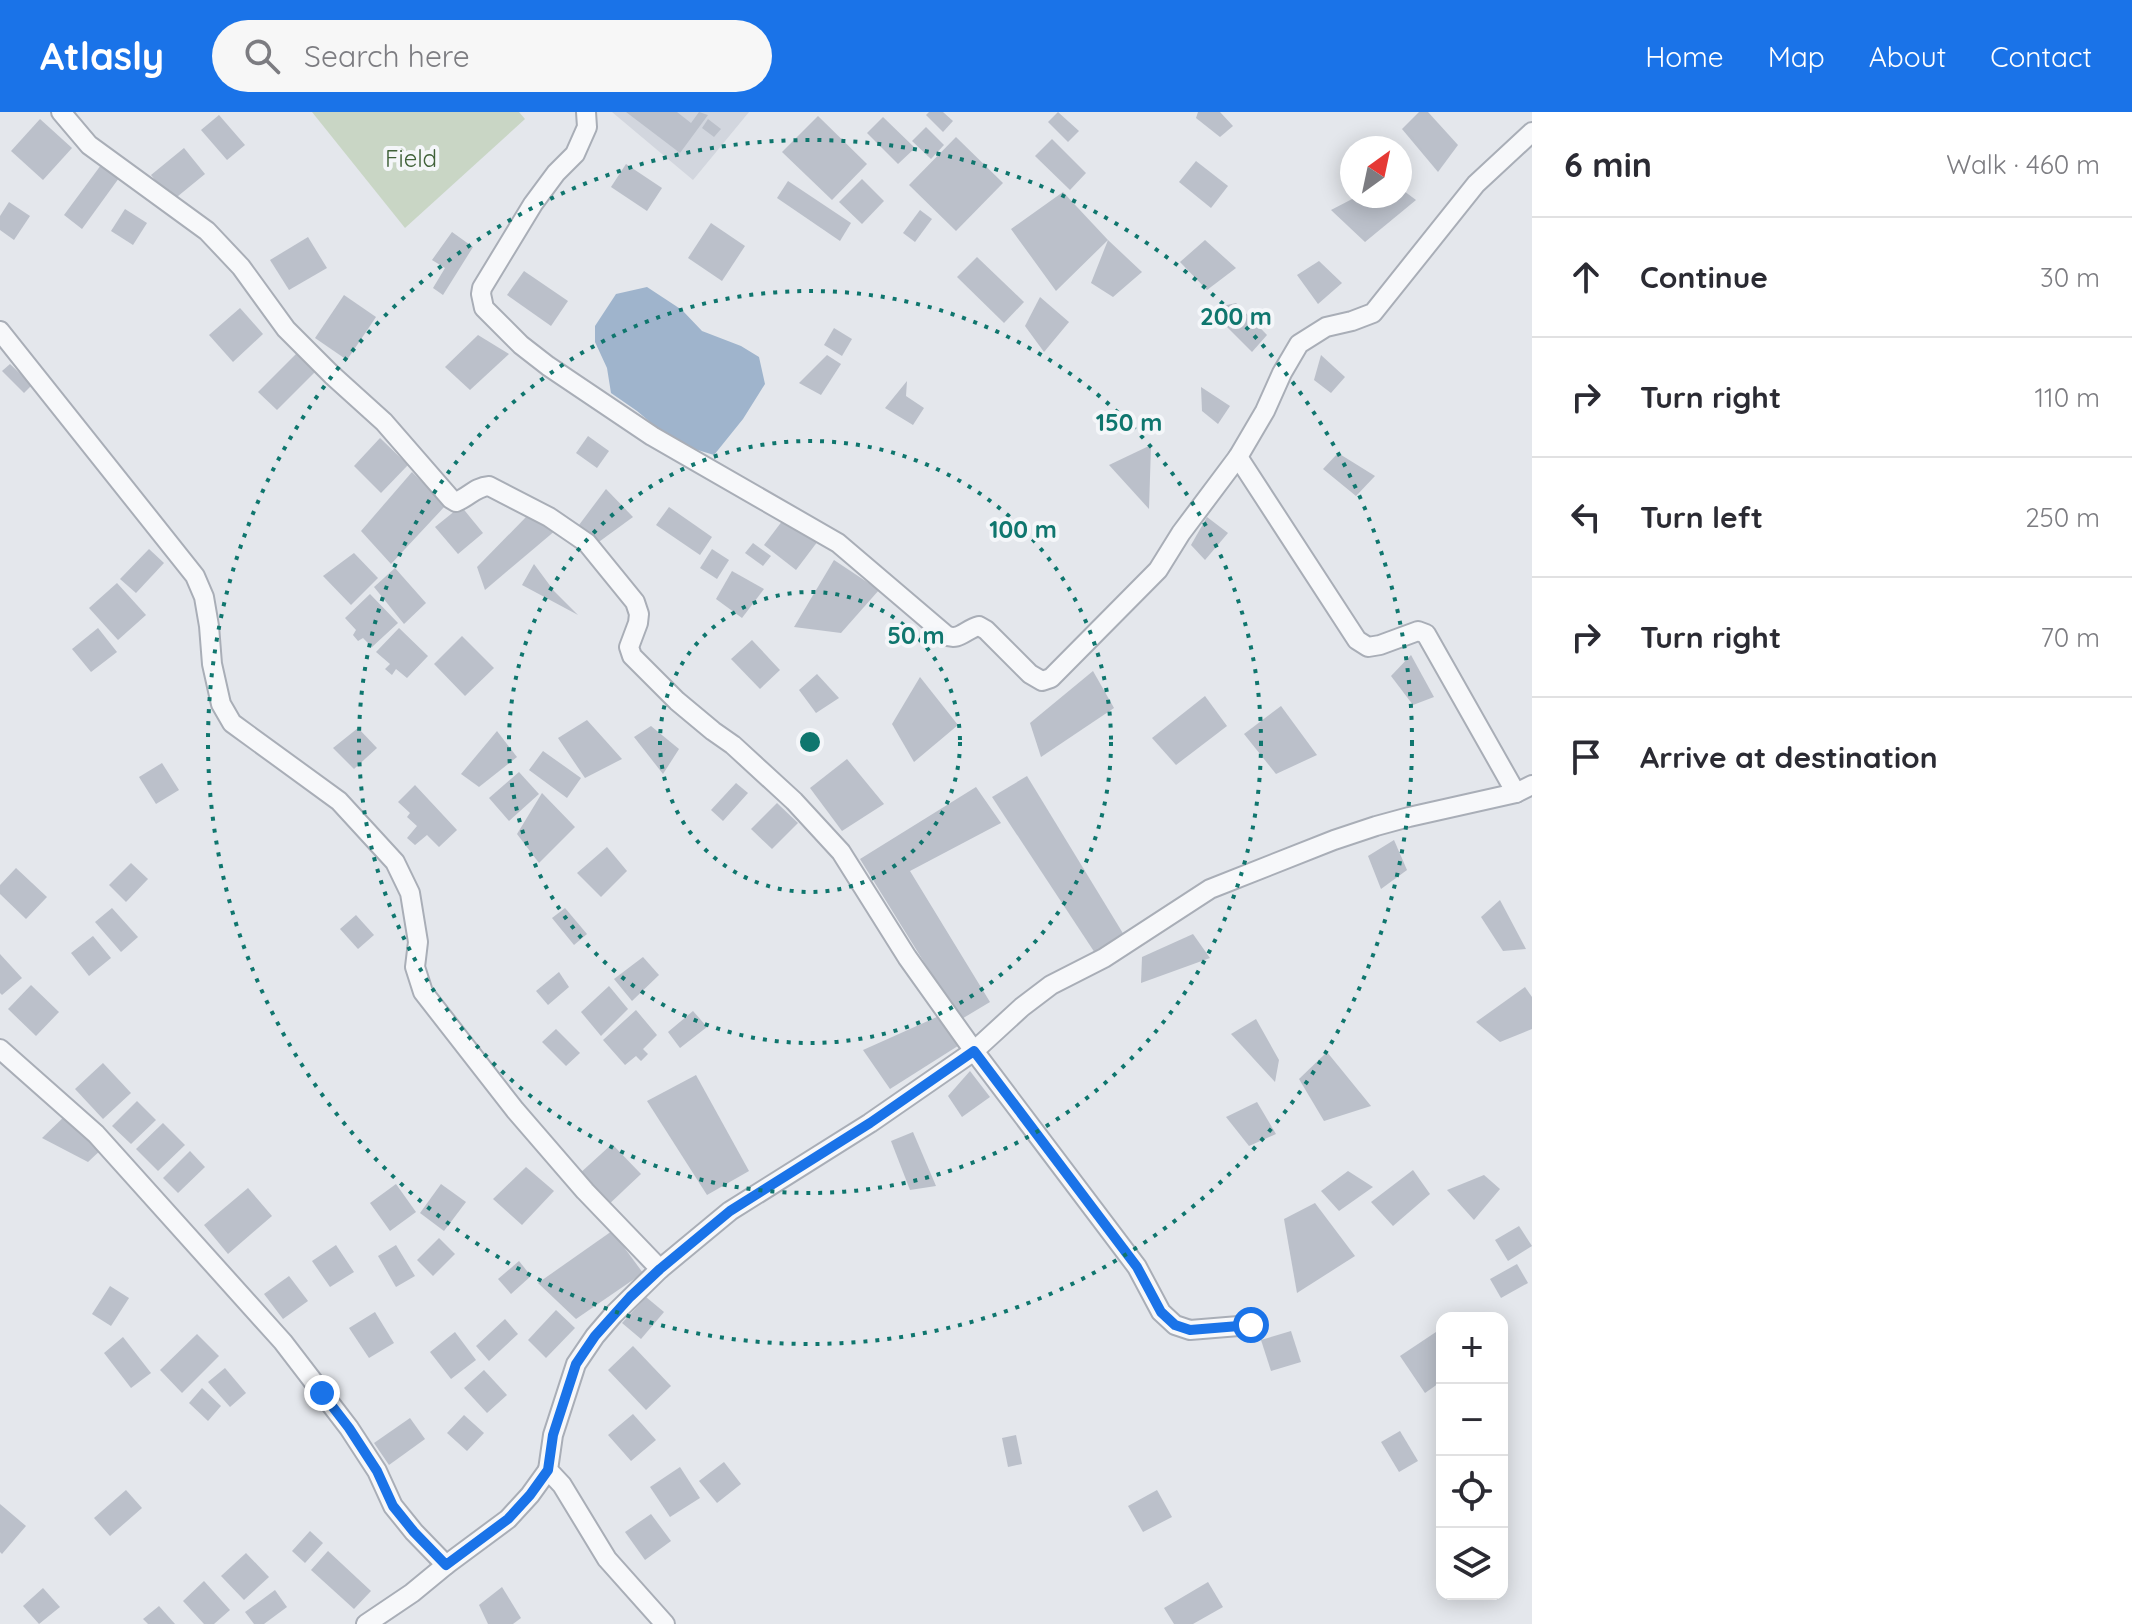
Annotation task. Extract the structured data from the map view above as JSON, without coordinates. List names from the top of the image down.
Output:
{
  "parks": ["Field"],
  "north": "top right",
  "page": {
    "header": "Atlasly",
    "search": "Search here",
    "nav": [
      "Home",
      "Map",
      "About",
      "Contact"
    ],
    "heading": ["6 min", "Walk · 460 m"],
    "list": [
      ["Continue", "30 m"],
      ["Turn right", "110 m"],
      ["Turn left", "250 m"],
      ["Turn right", "70 m"],
      "Arrive at destination"
    ],
    "map_buttons": ["+", "−"]
  },
  "rings": [
    "200 m",
    "150 m",
    "100 m",
    "50 m"
  ]
}
